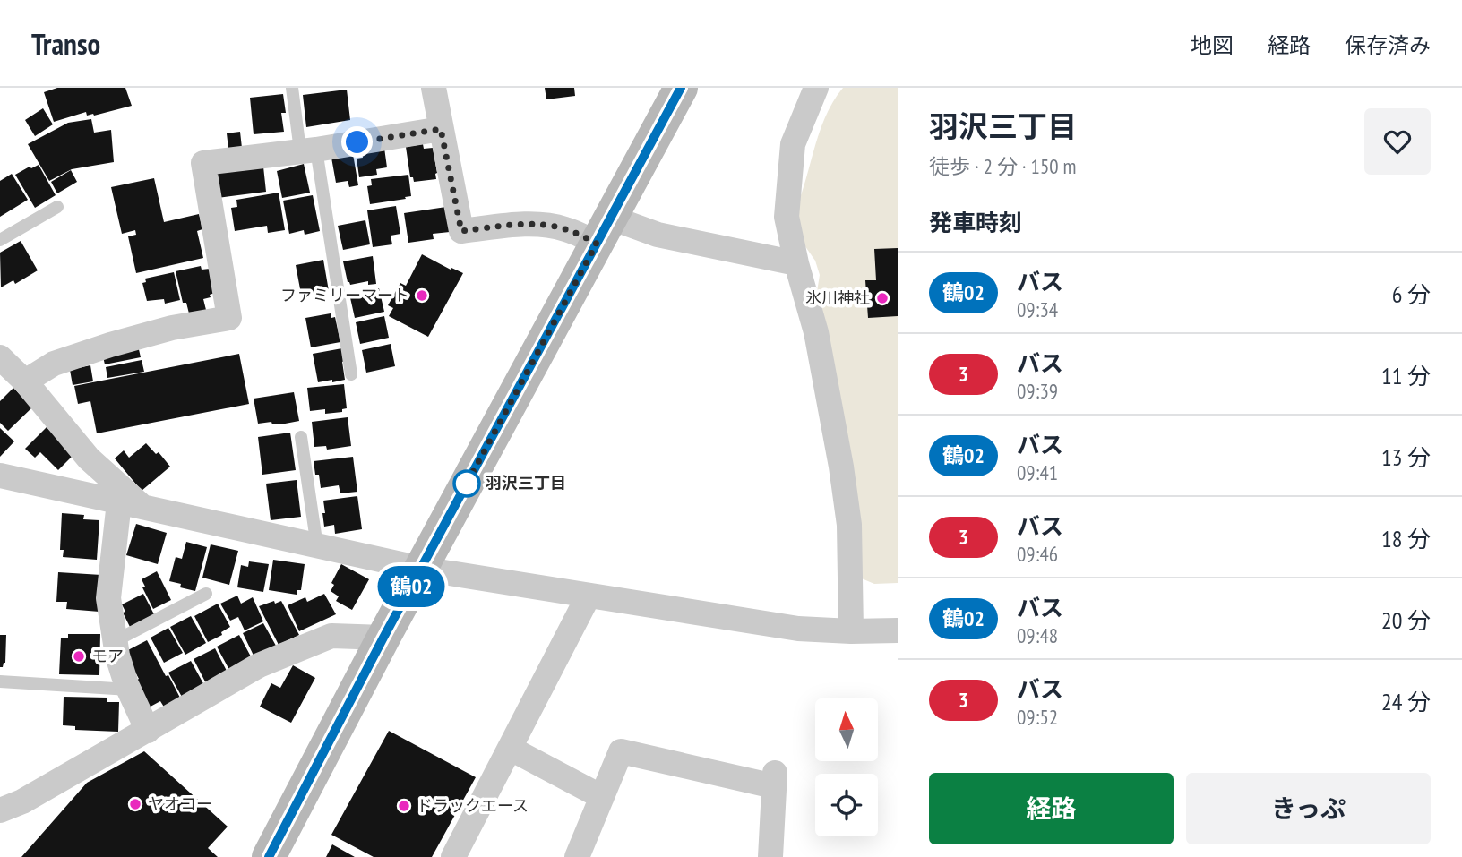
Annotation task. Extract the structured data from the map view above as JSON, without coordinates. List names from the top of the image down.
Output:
{
  "places": [
    "ファミリーマート",
    "氷川神社",
    "羽沢三丁目",
    "モア",
    "ヤオコー",
    "ドラックエース"
  ],
  "lines": ["bus line 鶴02"],
  "north": "top",
  "page": {
    "header": "Transo",
    "nav": ["地図", "経路", "保存済み"],
    "on_map": "鶴02",
    "heading": [
      ["羽沢三丁目", "徒歩 · 2 分 · 150 m"],
      "発車時刻"
    ],
    "list": [
      {
        "mark": "鶴02",
        "name": "バス",
        "note": "09:34",
        "value": "6 分"
      },
      {
        "mark": "3",
        "name": "バス",
        "note": "09:39",
        "value": "11 分"
      },
      {
        "mark": "鶴02",
        "name": "バス",
        "note": "09:41",
        "value": "13 分"
      },
      {
        "mark": "3",
        "name": "バス",
        "note": "09:46",
        "value": "18 分"
      },
      {
        "mark": "鶴02",
        "name": "バス",
        "note": "09:48",
        "value": "20 分"
      },
      {
        "mark": "3",
        "name": "バス",
        "note": "09:52",
        "value": "24 分"
      }
    ],
    "buttons": ["経路", "きっぷ"]
  }
}
